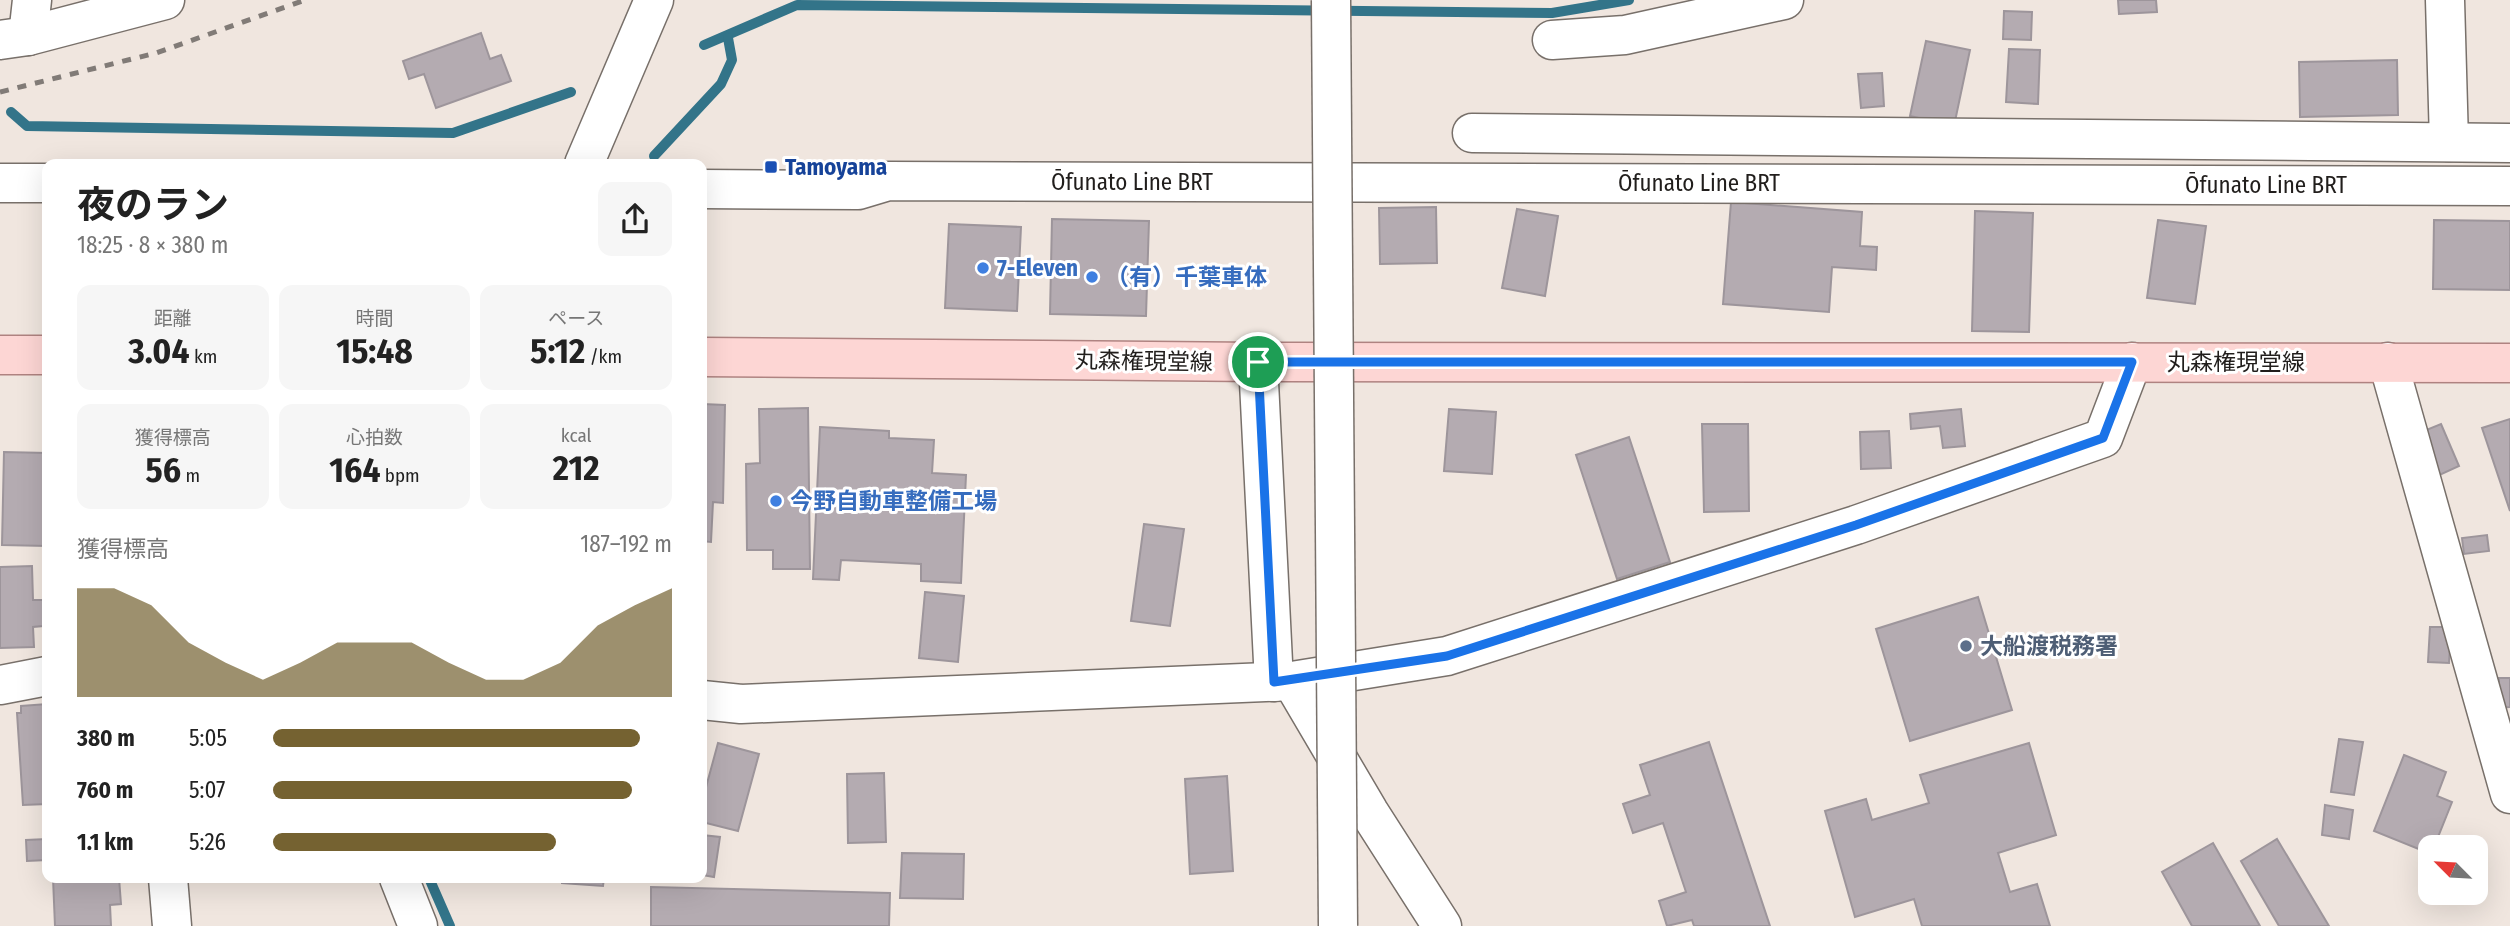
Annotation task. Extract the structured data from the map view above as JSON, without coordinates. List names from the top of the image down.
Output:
{
  "streets": {
    "main road": ["丸森権現堂線"],
    "street": ["Ōfunato Line BRT"]
  },
  "places": {
    "transit": ["Tamoyama"],
    "other": [
      "7-Eleven",
      "（有）千葉車体",
      "今野自動車整備工場",
      "大船渡税務署"
    ]
  },
  "north": "top left",
  "page": {
    "heading": ["夜のラン", "18:25 · 8 × 380 m"],
    "stats": [
      ["距離", "3.04 km"],
      ["時間", "15:48"],
      ["ペース", "5:12 /km"],
      ["獲得標高", "56 m"],
      ["心拍数", "164 bpm"],
      ["kcal", "212"]
    ],
    "chart": ["獲得標高", "187–192 m"],
    "list": [
      {
        "name": "380 m",
        "note": "5:05"
      },
      {
        "name": "760 m",
        "note": "5:07"
      },
      {
        "name": "1.1 km",
        "note": "5:26"
      }
    ]
  }
}
